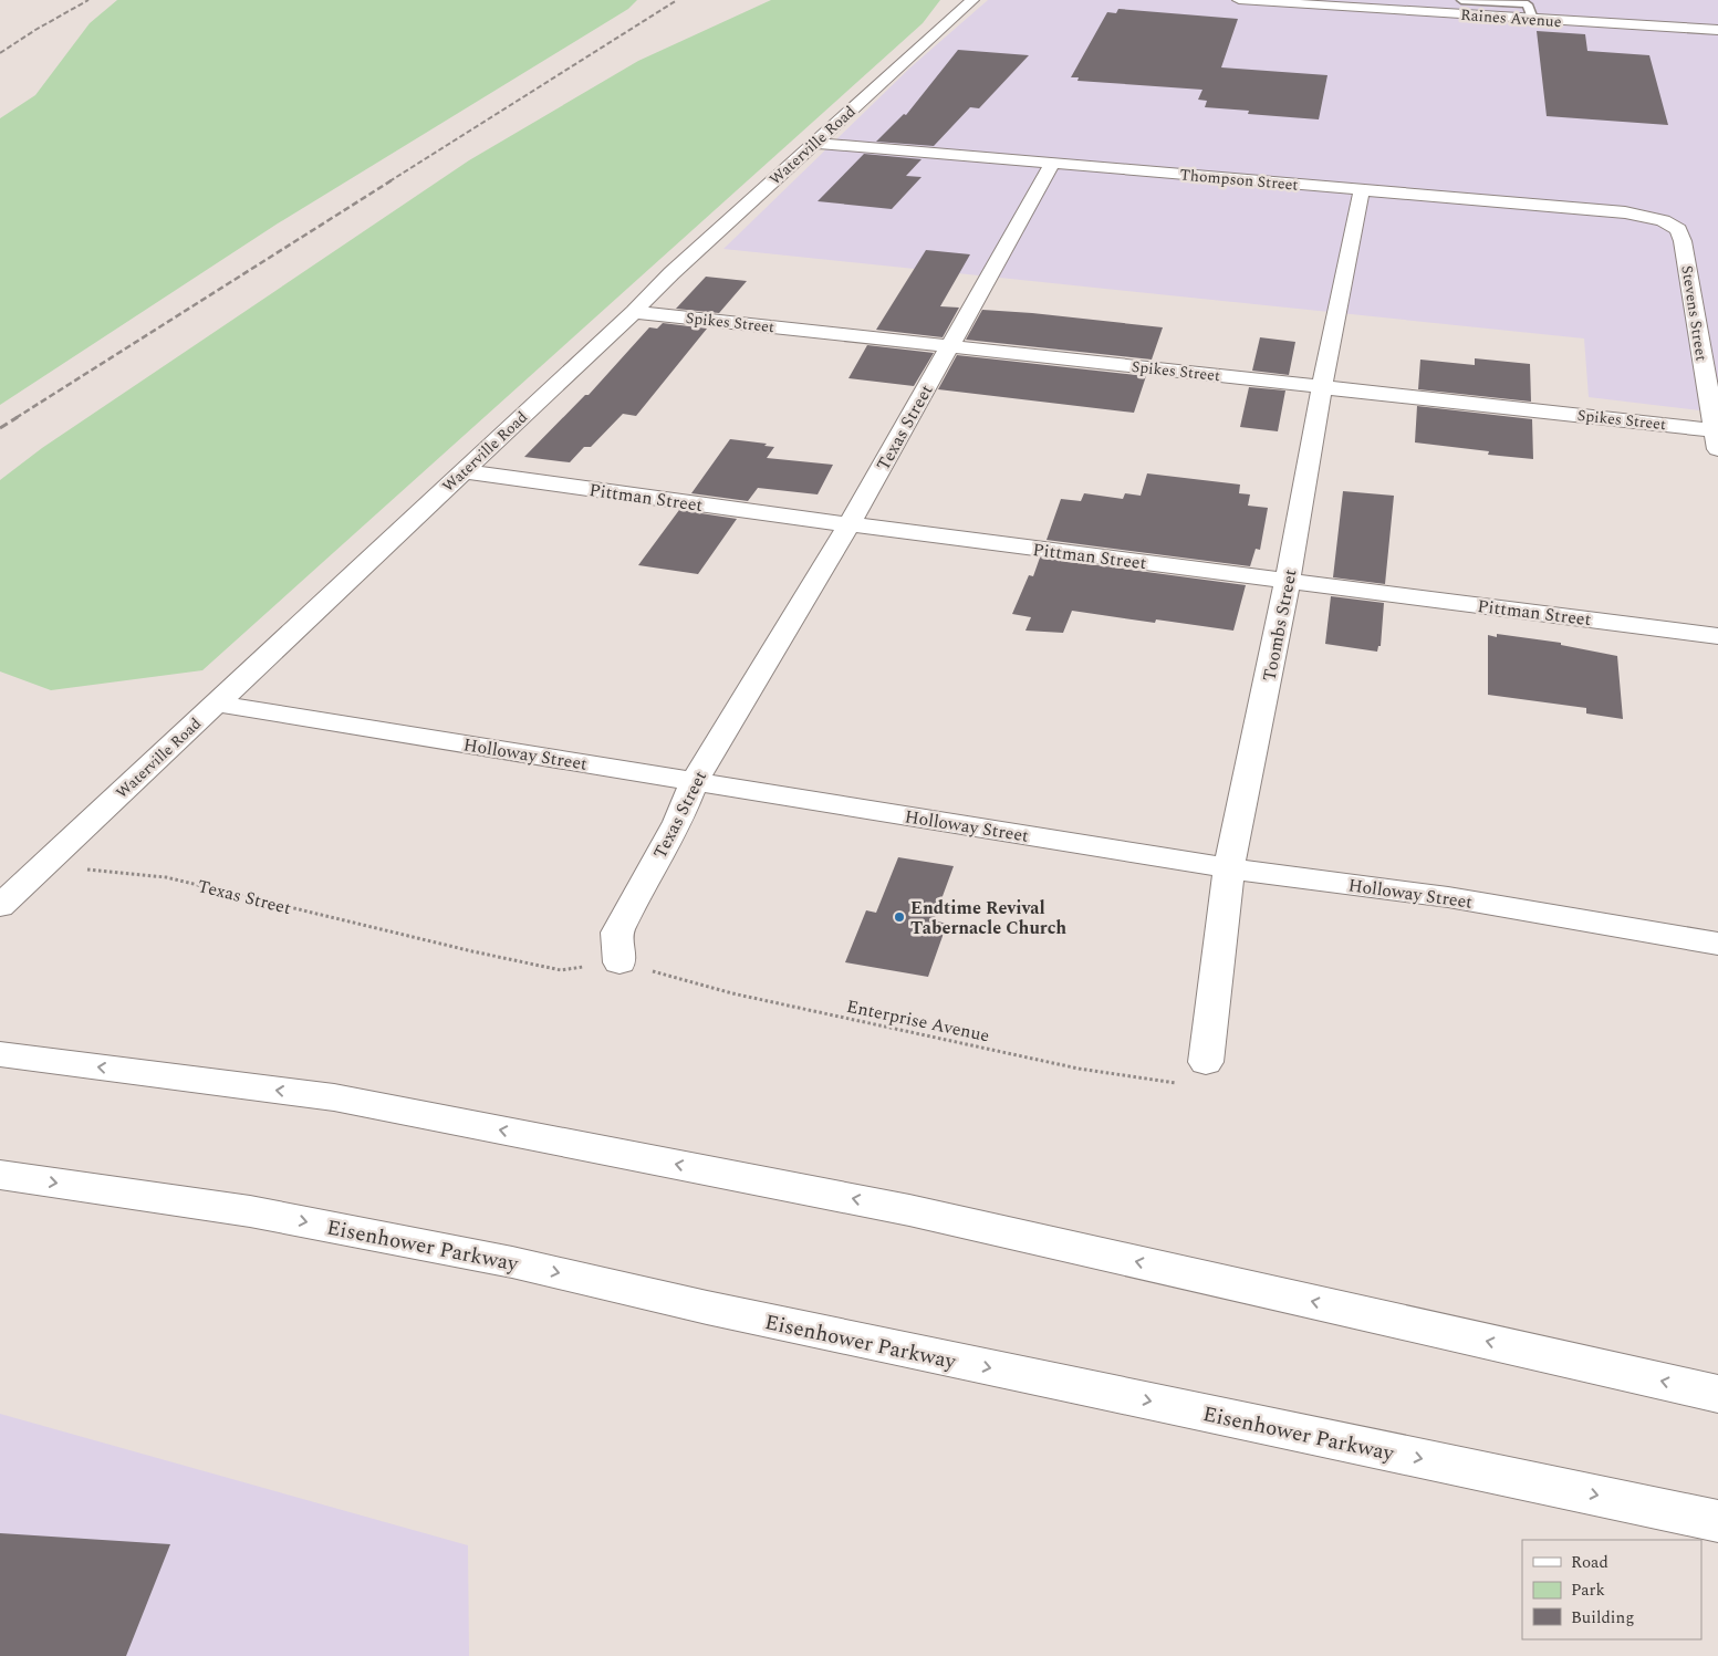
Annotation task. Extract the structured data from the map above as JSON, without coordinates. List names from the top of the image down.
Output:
{
  "streets": {
    "street": [
      "Raines Avenue",
      "Waterville Road",
      "Thompson Street",
      "Stevens Street",
      "Spikes Street",
      "Texas Street",
      "Pittman Street",
      "Toombs Street",
      "Holloway Street",
      "Eisenhower Parkway"
    ],
    "path": ["Enterprise Avenue"]
  },
  "crossings": [
    ["Waterville Road", "Thompson Street"],
    ["Waterville Road", "Spikes Street"],
    ["Waterville Road", "Texas Street"],
    ["Waterville Road", "Pittman Street"],
    ["Waterville Road", "Holloway Street"],
    ["Thompson Street", "Stevens Street"],
    ["Thompson Street", "Texas Street"],
    ["Thompson Street", "Toombs Street"],
    ["Stevens Street", "Spikes Street"],
    ["Spikes Street", "Texas Street"],
    ["Spikes Street", "Toombs Street"],
    ["Texas Street", "Pittman Street"],
    ["Texas Street", "Holloway Street"],
    ["Texas Street", "Enterprise Avenue"],
    ["Pittman Street", "Toombs Street"],
    ["Toombs Street", "Holloway Street"],
    ["Toombs Street", "Enterprise Avenue"]
  ],
  "places": ["Endtime Revival Tabernacle Church"],
  "legend": ["Road", "Park", "Building"]
}
